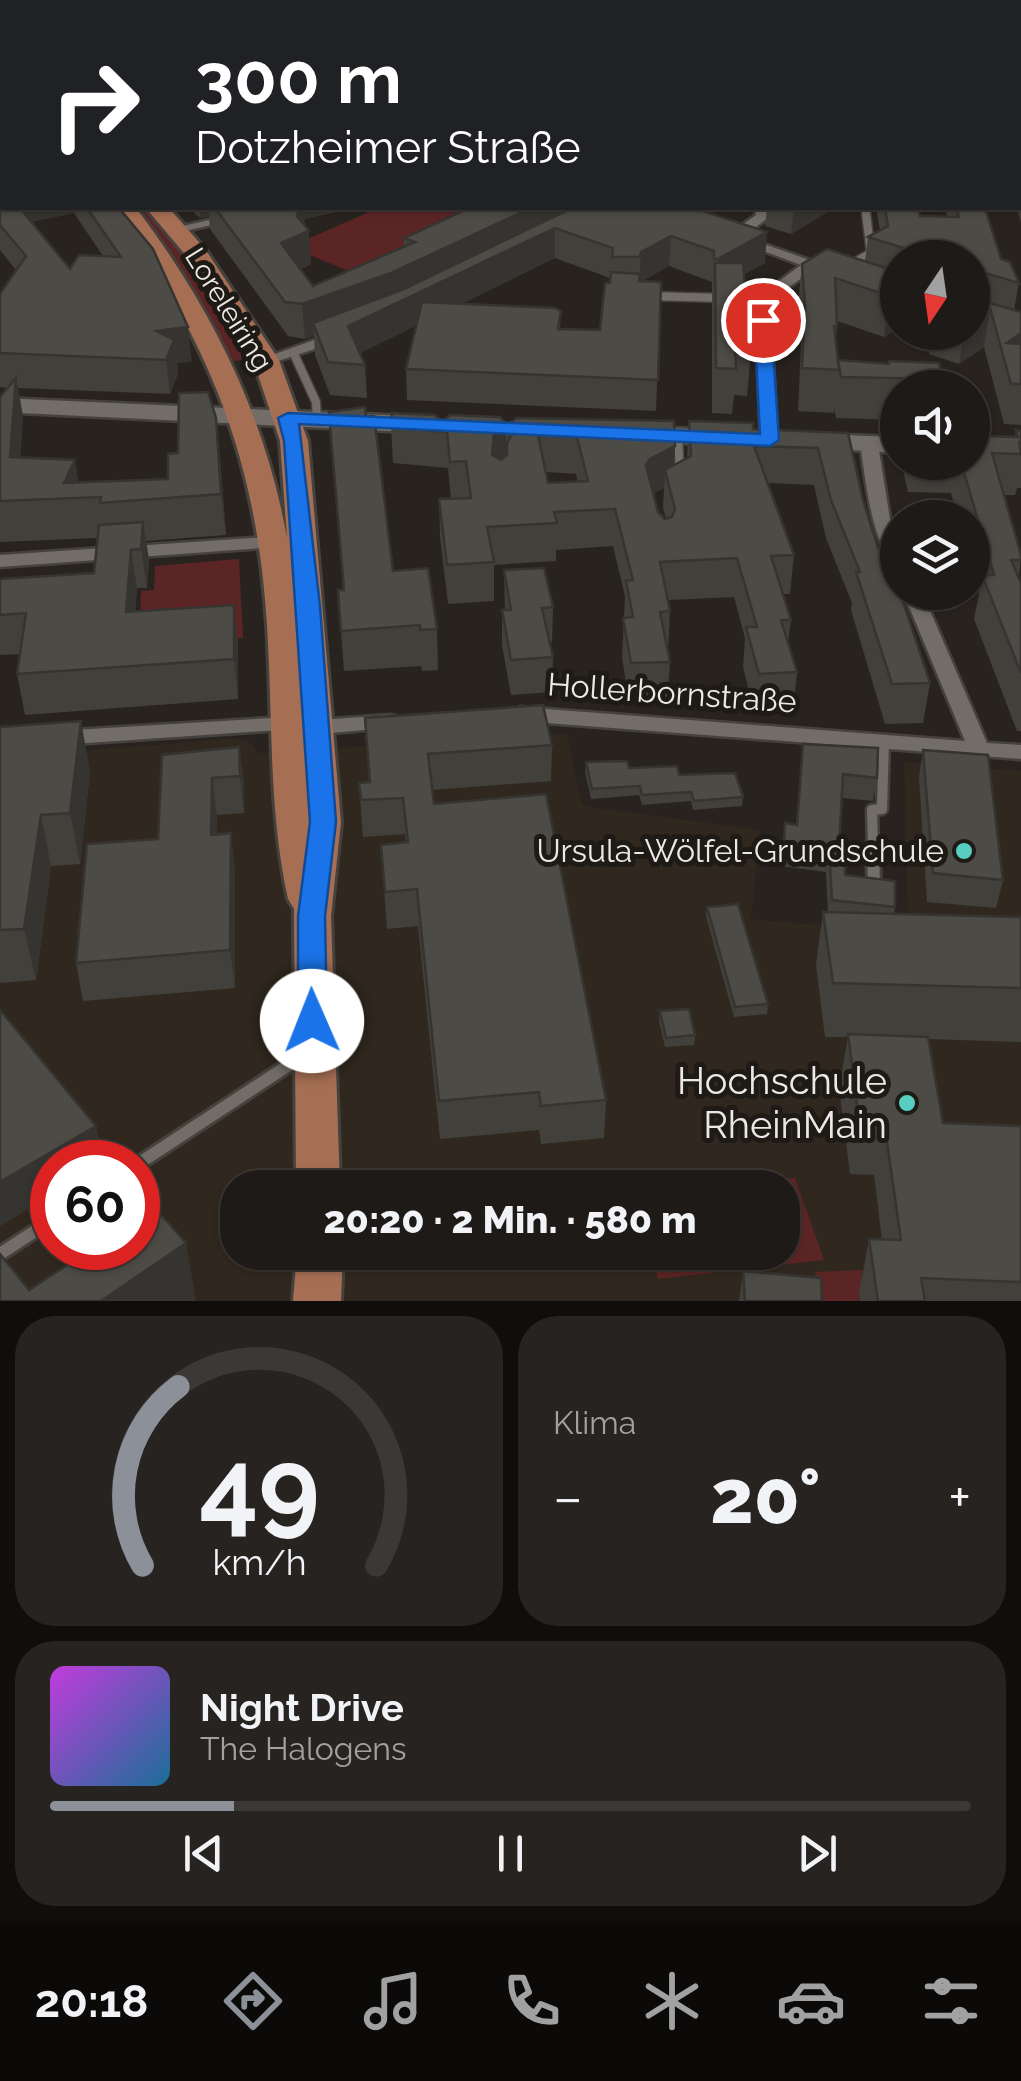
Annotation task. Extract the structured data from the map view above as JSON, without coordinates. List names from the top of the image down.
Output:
{
  "streets": {
    "main road": ["Loreleiring"],
    "street": ["Hollerbornstraße"]
  },
  "places": ["Ursula-Wölfel-Grundschule", "Hochschule RheinMain"],
  "north": "bottom",
  "page": {
    "turn": ["300 m", "Dotzheimer Straße"],
    "limit": "60",
    "trip": "20:20 · 2 Min. · 580 m",
    "tile": "Klima",
    "heat": ["−", "20°", "+"],
    "song": ["Night Drive", "The Halogens"],
    "tabs": "20:18",
    "gauge": ["49", "km/h"]
  }
}
